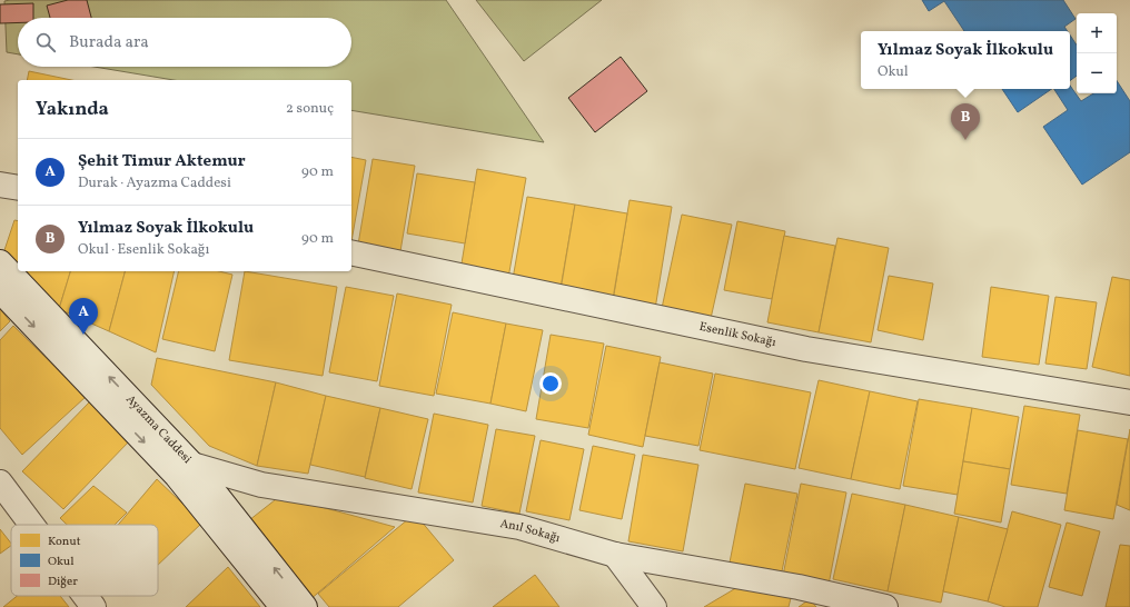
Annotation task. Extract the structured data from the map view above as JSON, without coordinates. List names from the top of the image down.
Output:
{
  "streets": {
    "street": ["Esenlik Sokağı", "Ayazma Caddesi", "Anıl Sokağı"]
  },
  "crossings": [
    ["Ayazma Caddesi", "Anıl Sokağı"]
  ],
  "legend": ["Konut", "Okul", "Diğer"],
  "page": {
    "map_buttons": ["+", "−"],
    "search": "Burada ara",
    "popup": ["Yılmaz Soyak İlkokulu", "Okul"],
    "heading": ["Yakında", "2 sonuç"],
    "pins": ["B", "A"],
    "list": [
      {
        "mark": "A",
        "name": "Şehit Timur Aktemur",
        "note": "Durak · Ayazma Caddesi",
        "value": "90 m"
      },
      {
        "mark": "B",
        "name": "Yılmaz Soyak İlkokulu",
        "note": "Okul · Esenlik Sokağı",
        "value": "90 m"
      }
    ]
  }
}
